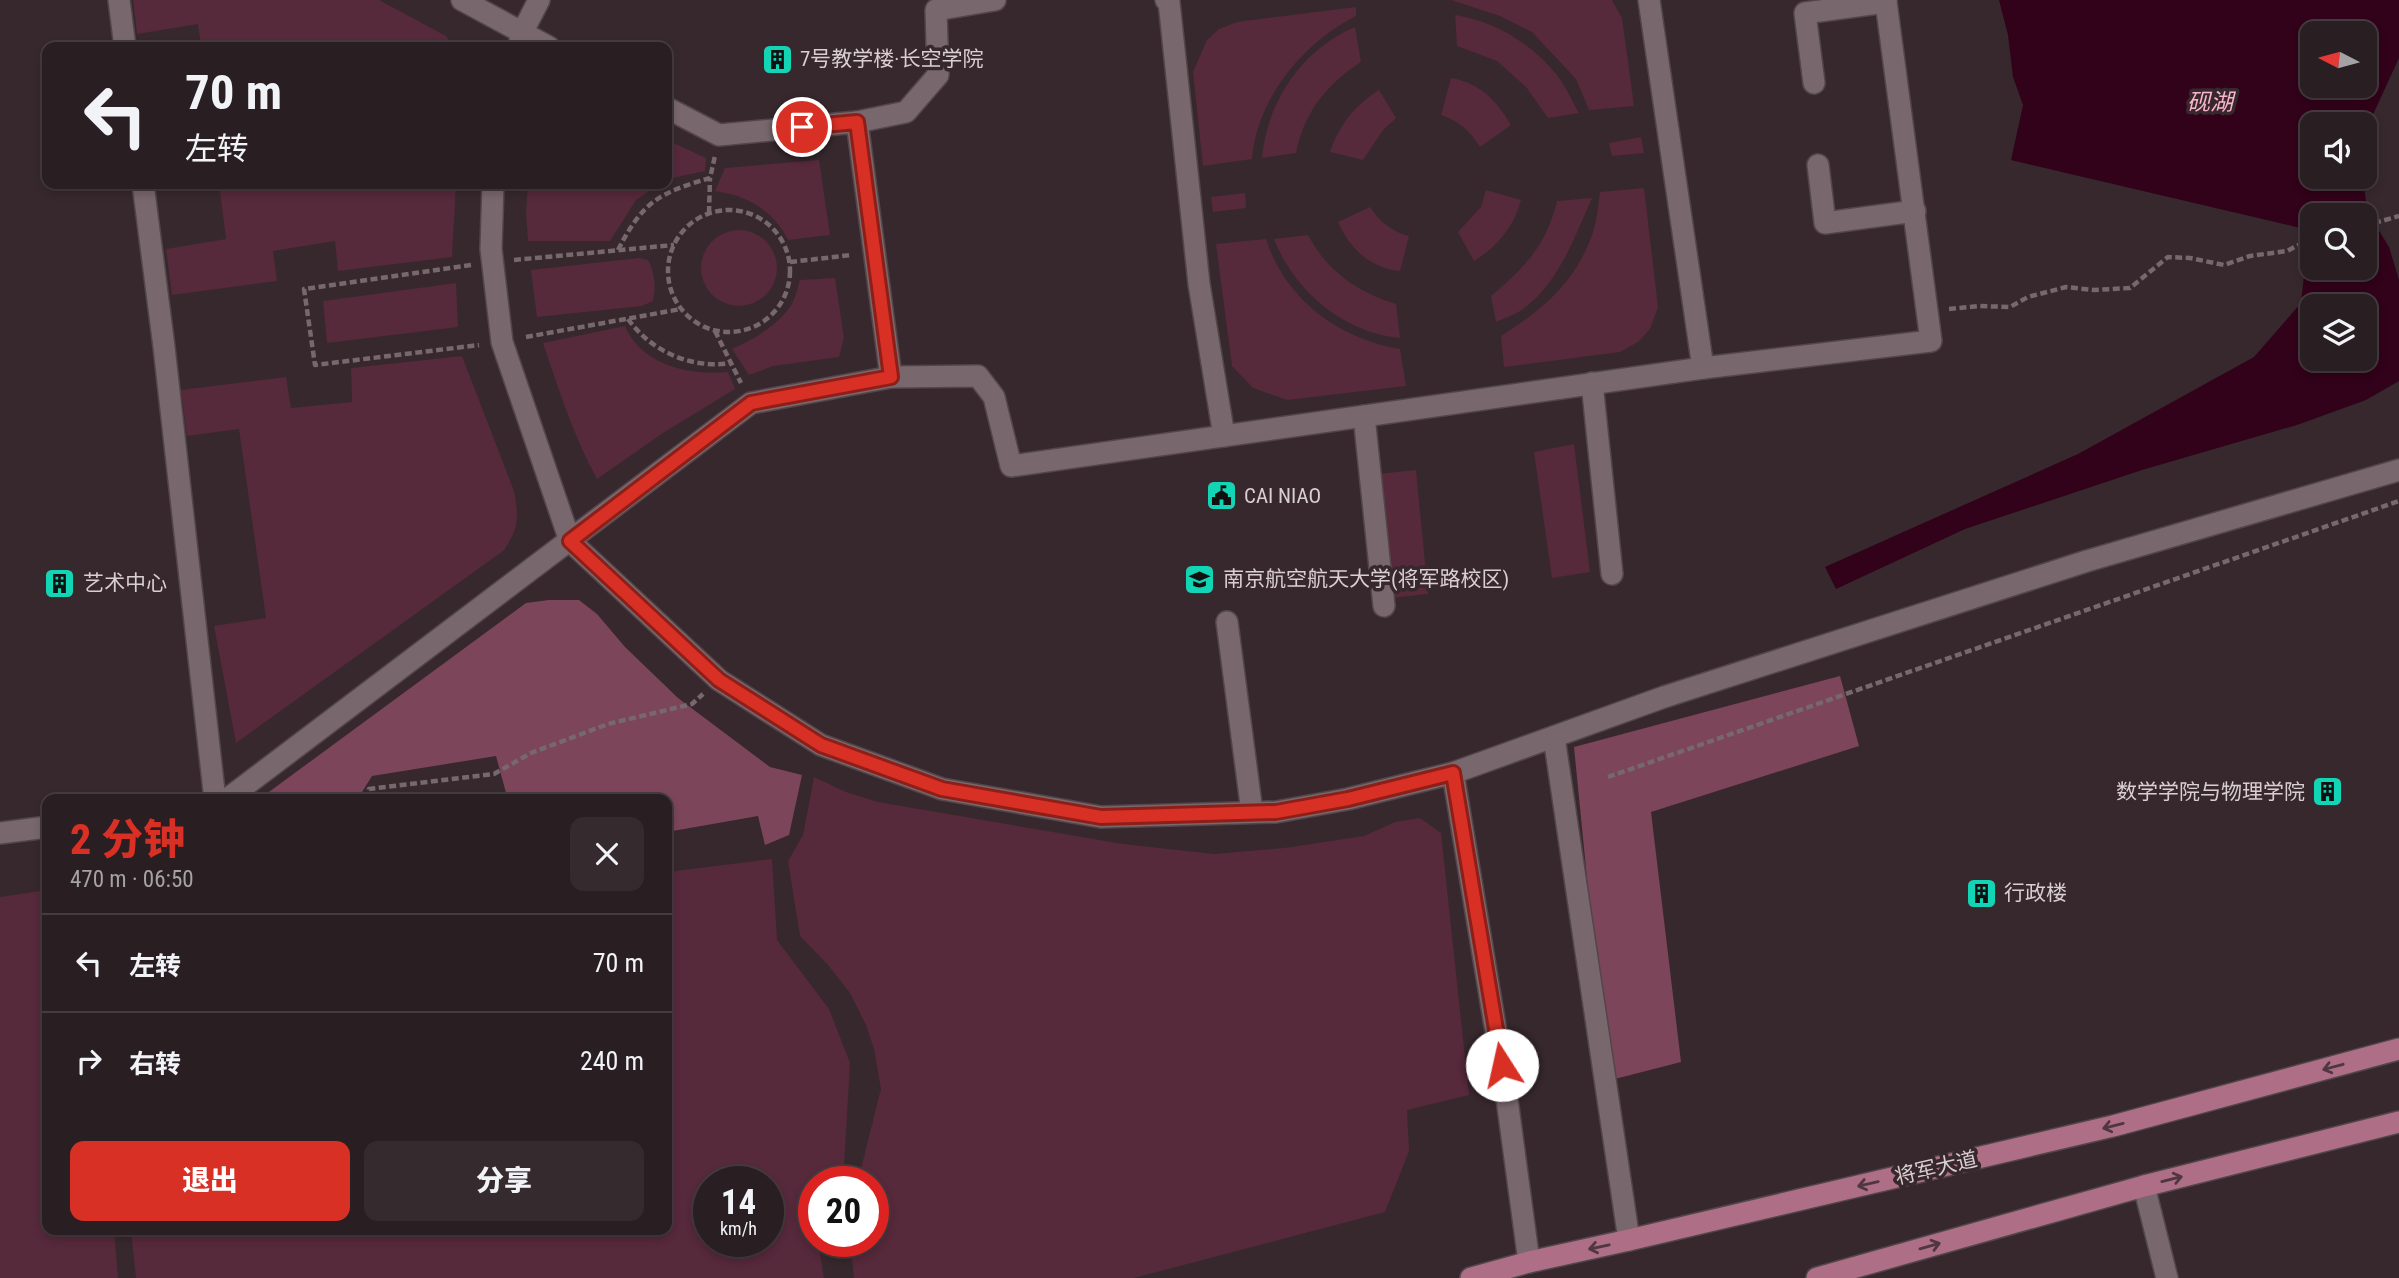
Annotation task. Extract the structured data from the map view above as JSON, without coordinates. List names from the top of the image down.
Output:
{
  "streets": {
    "main road": ["将军大道"]
  },
  "water": ["砚湖"],
  "places": {
    "building": [
      "7号教学楼·长空学院",
      "艺术中心",
      "数学学院与物理学院",
      "行政楼"
    ],
    "public building": ["CAI NIAO"],
    "school or university": ["南京航空航天大学(将军路校区)"]
  },
  "north": "left",
  "page": {
    "turn": ["70 m", "左转"],
    "heading": ["2 分钟", "470 m · 06:50"],
    "list": [
      {
        "name": "左转",
        "value": "70 m"
      },
      {
        "name": "右转",
        "value": "240 m"
      }
    ],
    "buttons": ["退出", "分享"],
    "speed": "14 km/h",
    "limit": "20"
  }
}
